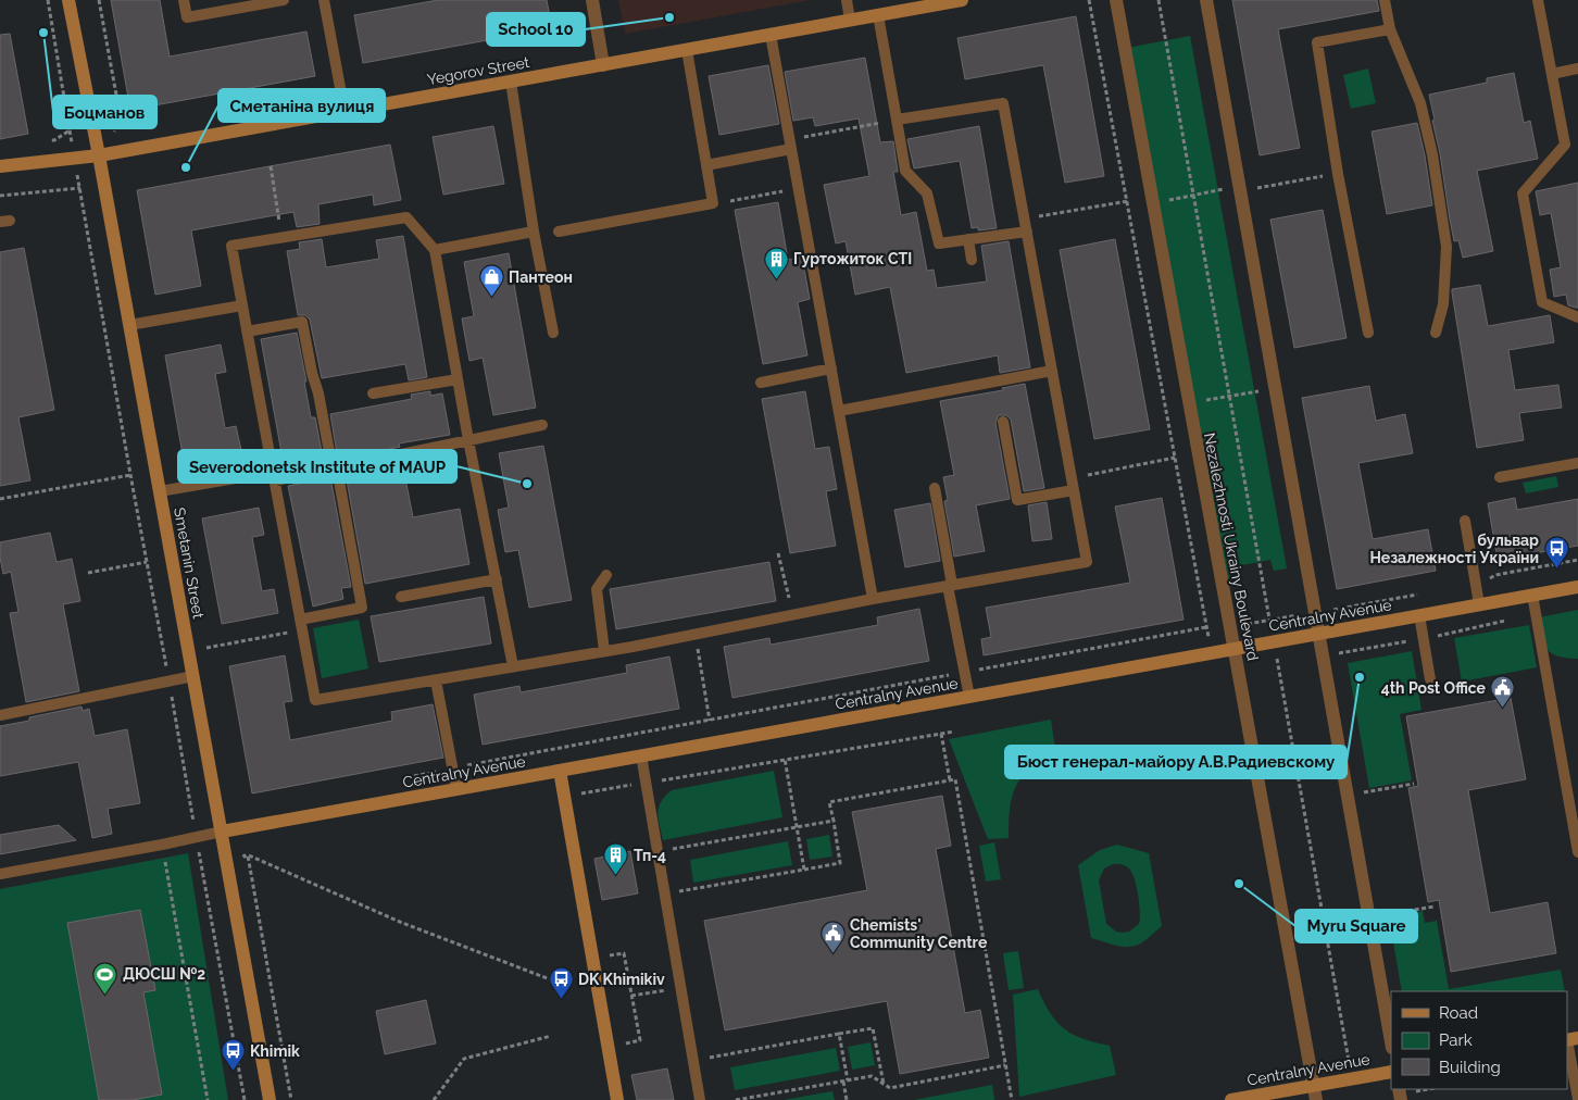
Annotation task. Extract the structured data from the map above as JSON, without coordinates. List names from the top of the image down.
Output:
{
  "streets": {
    "street": [
      "Yegorov Street",
      "Nezalezhnosti Ukrainy Boulevard",
      "Smetanin Street",
      "Centralny Avenue"
    ]
  },
  "crossings": [
    ["Yegorov Street", "Smetanin Street"],
    ["Nezalezhnosti Ukrainy Boulevard", "Centralny Avenue"],
    ["Smetanin Street", "Centralny Avenue"]
  ],
  "places": {
    "other": [
      "School 10",
      "Боцманов",
      "Сметаніна вулиця",
      "Severodonetsk Institute of MAUP",
      "Бюст генерал-майору А.В.Радиевскому",
      "Myru Square"
    ],
    "building": ["Гуртожиток СТІ", "Тп-4"],
    "shop": ["Пантеон"],
    "bus stop": ["бульвар Незалежності України", "DK Khimikiv", "Khimik"],
    "public building": ["4th Post Office", "Chemists' Community Centre"],
    "sports": ["ДЮСШ №2"]
  },
  "legend": ["Road", "Park", "Building"]
}
